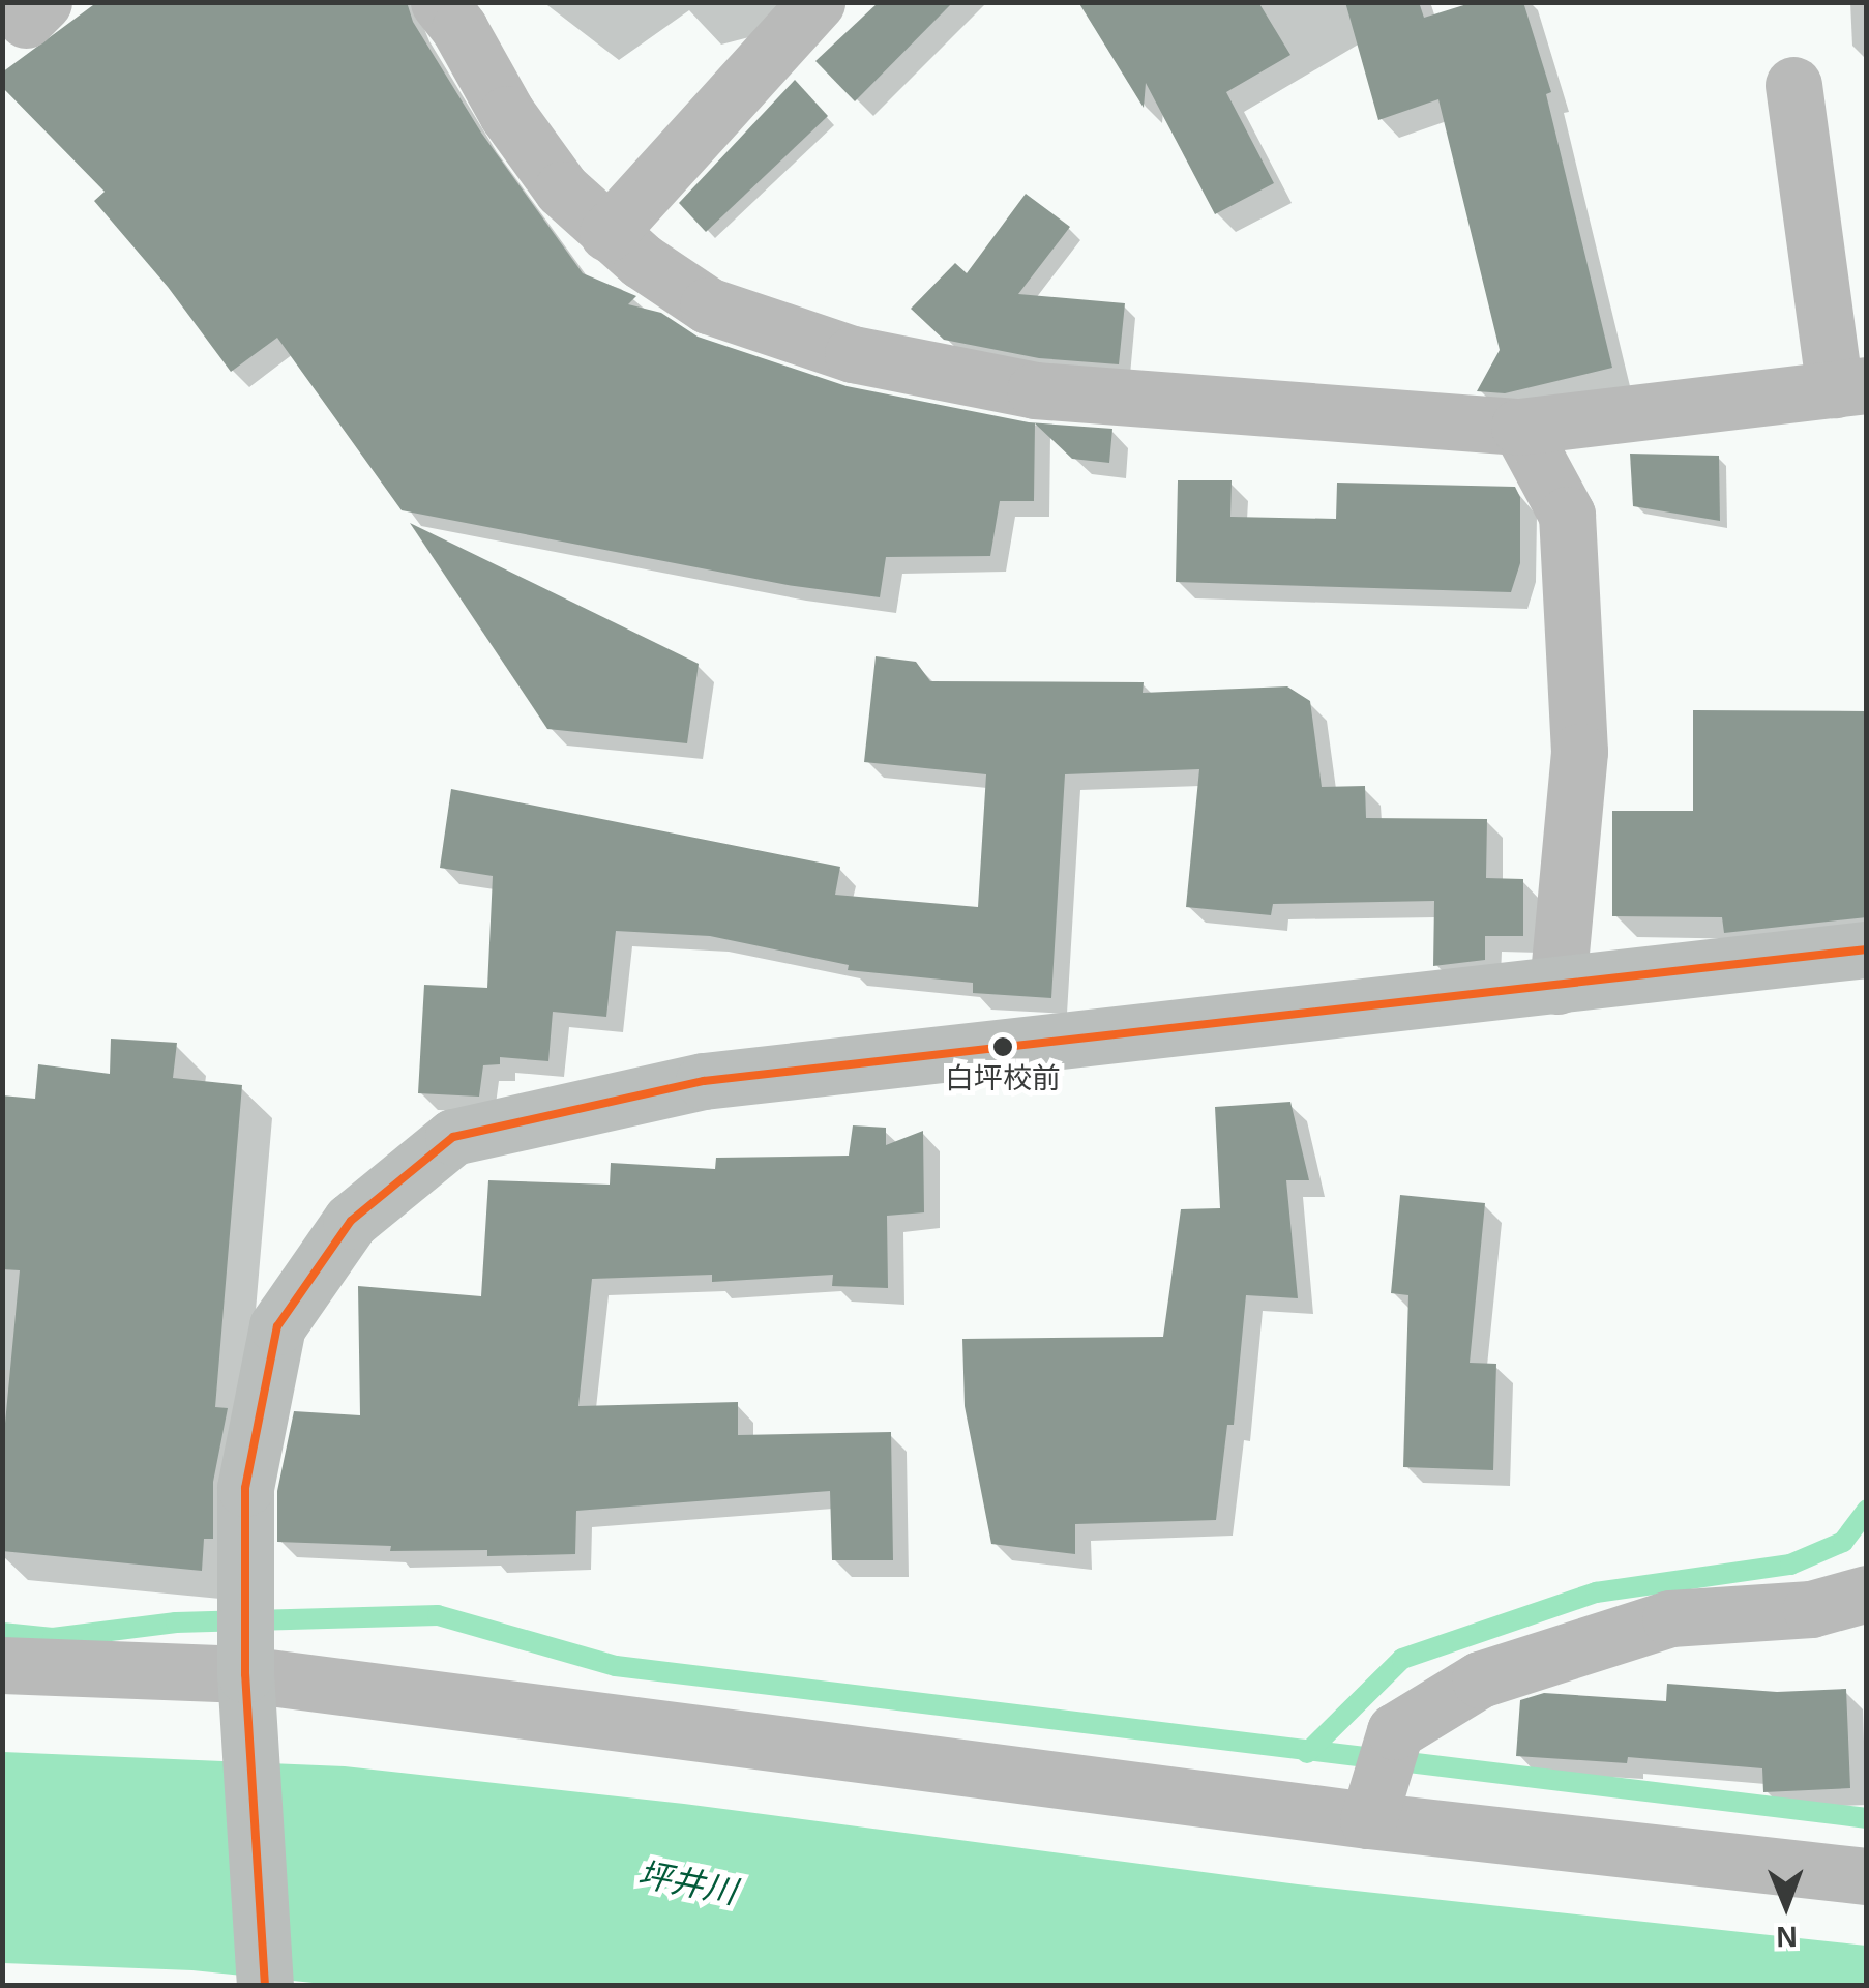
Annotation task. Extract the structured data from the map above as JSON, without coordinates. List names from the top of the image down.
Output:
{
  "water": ["坪井川"],
  "places": ["白坪校前"],
  "north": "bottom"
}
